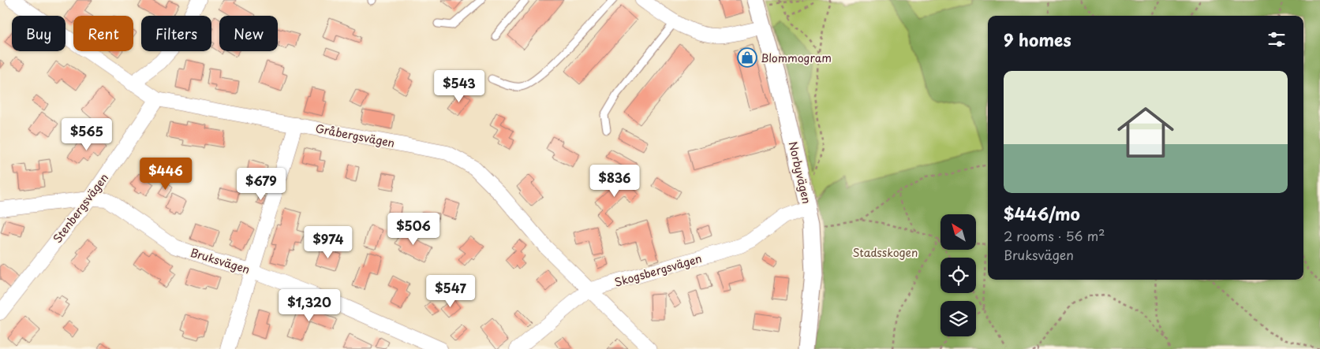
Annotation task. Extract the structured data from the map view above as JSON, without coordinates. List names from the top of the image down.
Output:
{
  "streets": {
    "street": [
      "Gråbergsvägen",
      "Norbyvägen",
      "Stenbergsvägen",
      "Bruksvägen",
      "Skogsbergsvägen"
    ]
  },
  "crossings": [
    ["Gråbergsvägen", "Stenbergsvägen"],
    ["Gråbergsvägen", "Skogsbergsvägen"],
    ["Norbyvägen", "Skogsbergsvägen"],
    ["Stenbergsvägen", "Bruksvägen"]
  ],
  "parks": ["Stadsskogen"],
  "places": {
    "shop": ["Blommogram"]
  },
  "north": "top left",
  "page": {
    "chip": [
      "Buy",
      "Rent",
      "Filters",
      "New"
    ],
    "heading": "9 homes",
    "list": [
      {
        "name": "$446/mo",
        "note": "2 rooms · 56 m² · Bruksvägen"
      }
    ],
    "price": [
      "$543",
      "$565",
      "$446",
      "$836",
      "$679",
      "$506",
      "$974",
      "$547",
      "$1,320"
    ]
  }
}
